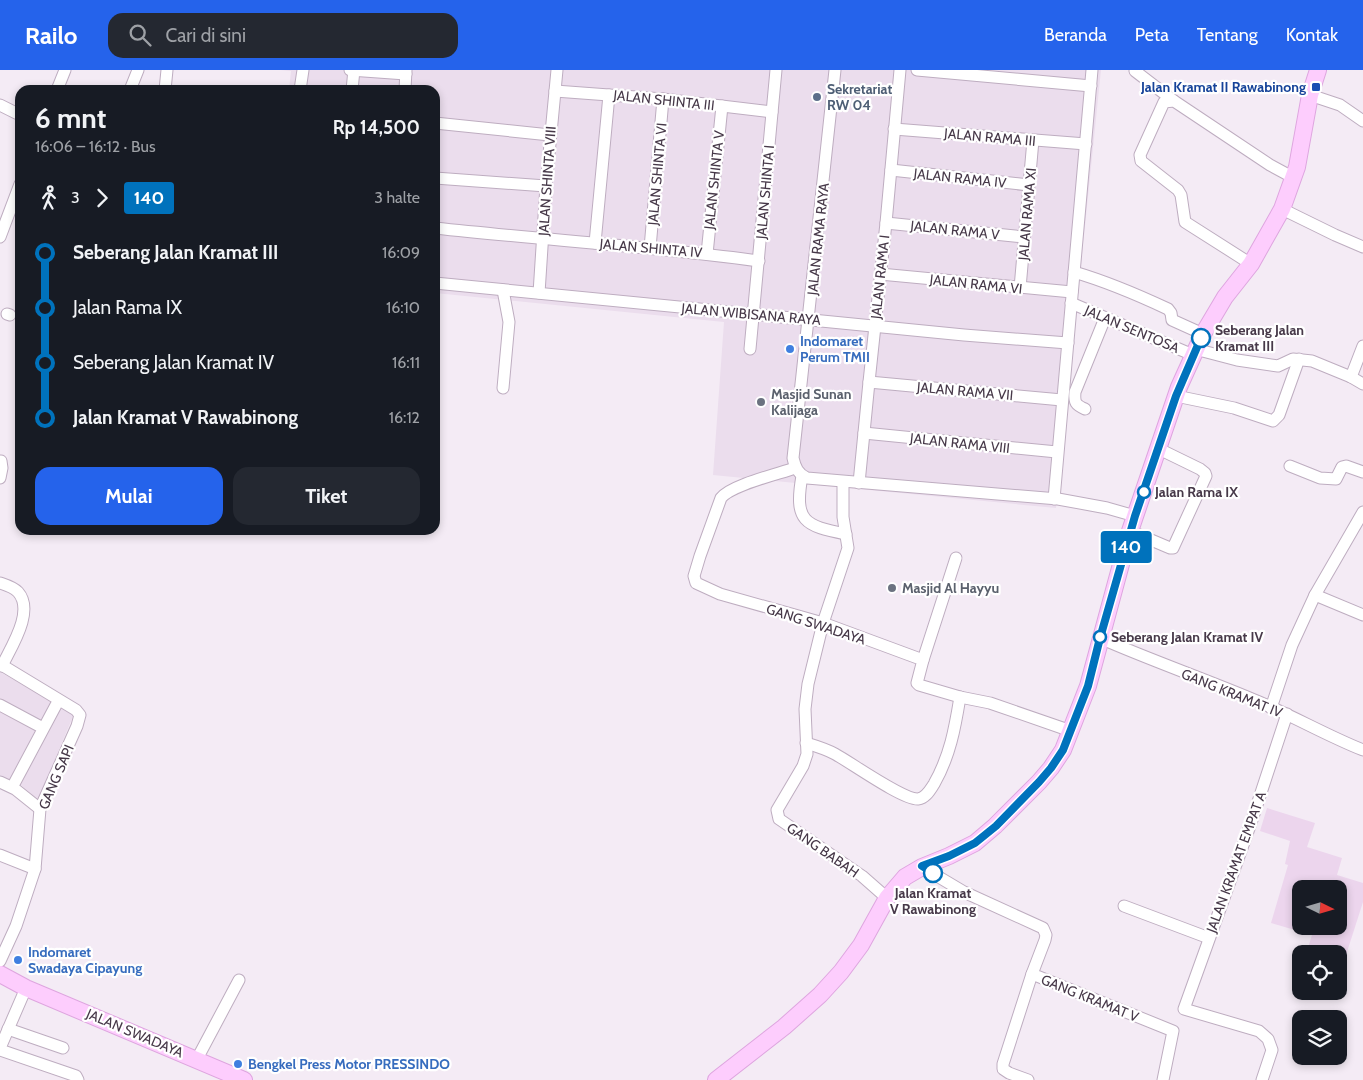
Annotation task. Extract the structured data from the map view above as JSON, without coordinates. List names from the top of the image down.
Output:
{
  "streets": {
    "main road": ["JALAN SWADAYA"],
    "street": [
      "JALAN SHINTA III",
      "JALAN RAMA III",
      "JALAN SHINTA VI",
      "JALAN RAMA IV",
      "JALAN SHINTA V",
      "JALAN SHINTA VIII",
      "JALAN SHINTA I",
      "JALAN RAMA XI",
      "JALAN RAMA V",
      "JALAN RAMA RAYA",
      "JALAN SHINTA IV",
      "JALAN RAMA I",
      "JALAN RAMA VI",
      "JALAN WIBISANA RAYA",
      "JALAN SENTOSA",
      "JALAN RAMA VII",
      "JALAN RAMA VIII",
      "GANG SWADAYA",
      "GANG KRAMAT IV",
      "GANG SAPI",
      "GANG BABAH",
      "JALAN KRAMAT EMPAT A",
      "GANG KRAMAT V"
    ]
  },
  "crossings": [
    ["JALAN SHINTA III", "JALAN SHINTA VI"],
    ["JALAN SHINTA III", "JALAN SHINTA V"],
    ["JALAN SHINTA III", "JALAN SHINTA VIII"],
    ["JALAN SHINTA III", "JALAN SHINTA I"],
    ["JALAN RAMA III", "JALAN RAMA XI"],
    ["JALAN RAMA III", "JALAN RAMA I"],
    ["JALAN SHINTA VI", "JALAN SHINTA IV"],
    ["JALAN RAMA IV", "JALAN RAMA XI"],
    ["JALAN RAMA IV", "JALAN RAMA I"],
    ["JALAN SHINTA V", "JALAN SHINTA IV"],
    ["JALAN SHINTA VIII", "JALAN SHINTA IV"],
    ["JALAN SHINTA VIII", "JALAN WIBISANA RAYA"],
    ["JALAN SHINTA I", "JALAN SHINTA IV"],
    ["JALAN SHINTA I", "JALAN WIBISANA RAYA"],
    ["JALAN RAMA XI", "JALAN RAMA V"],
    ["JALAN RAMA XI", "JALAN RAMA VI"],
    ["JALAN RAMA V", "JALAN RAMA I"],
    ["JALAN RAMA RAYA", "JALAN WIBISANA RAYA"],
    ["JALAN RAMA RAYA", "GANG SWADAYA"],
    ["JALAN RAMA RAYA", "GANG BABAH"],
    ["JALAN RAMA I", "JALAN RAMA VI"],
    ["JALAN RAMA I", "JALAN WIBISANA RAYA"],
    ["JALAN RAMA I", "JALAN RAMA VII"],
    ["JALAN RAMA I", "JALAN RAMA VIII"],
    ["JALAN RAMA VI", "JALAN SENTOSA"],
    ["GANG SWADAYA", "GANG BABAH"],
    ["GANG KRAMAT IV", "JALAN KRAMAT EMPAT A"]
  ],
  "places": {
    "transit": ["Jalan Kramat II Rawabinong"],
    "other": [
      "Sekretariat RW 04",
      "Seberang Jalan Kramat III",
      "Indomaret Perum TMII",
      "Masjid Sunan Kalijaga",
      "Jalan Rama IX",
      "Masjid Al Hayyu",
      "Seberang Jalan Kramat IV",
      "Jalan Kramat V Rawabinong",
      "Indomaret Swadaya Cipayung",
      "Bengkel Press Motor PRESSINDO"
    ]
  },
  "lines": ["bus line 140"],
  "north": "right",
  "page": {
    "header": "Railo",
    "search": "Cari di sini",
    "nav": [
      "Beranda",
      "Peta",
      "Tentang",
      "Kontak"
    ],
    "on_map": "140",
    "heading": ["6 mnt", "16:06 – 16:12 · Bus", "Rp 14,500"],
    "legs": ["3", "140", "3 halte"],
    "list": [
      {
        "name": "Seberang Jalan Kramat III",
        "value": "16:09"
      },
      {
        "name": "Jalan Rama IX",
        "value": "16:10"
      },
      {
        "name": "Seberang Jalan Kramat IV",
        "value": "16:11"
      },
      {
        "name": "Jalan Kramat V Rawabinong",
        "value": "16:12"
      }
    ],
    "buttons": ["Mulai", "Tiket"]
  }
}
